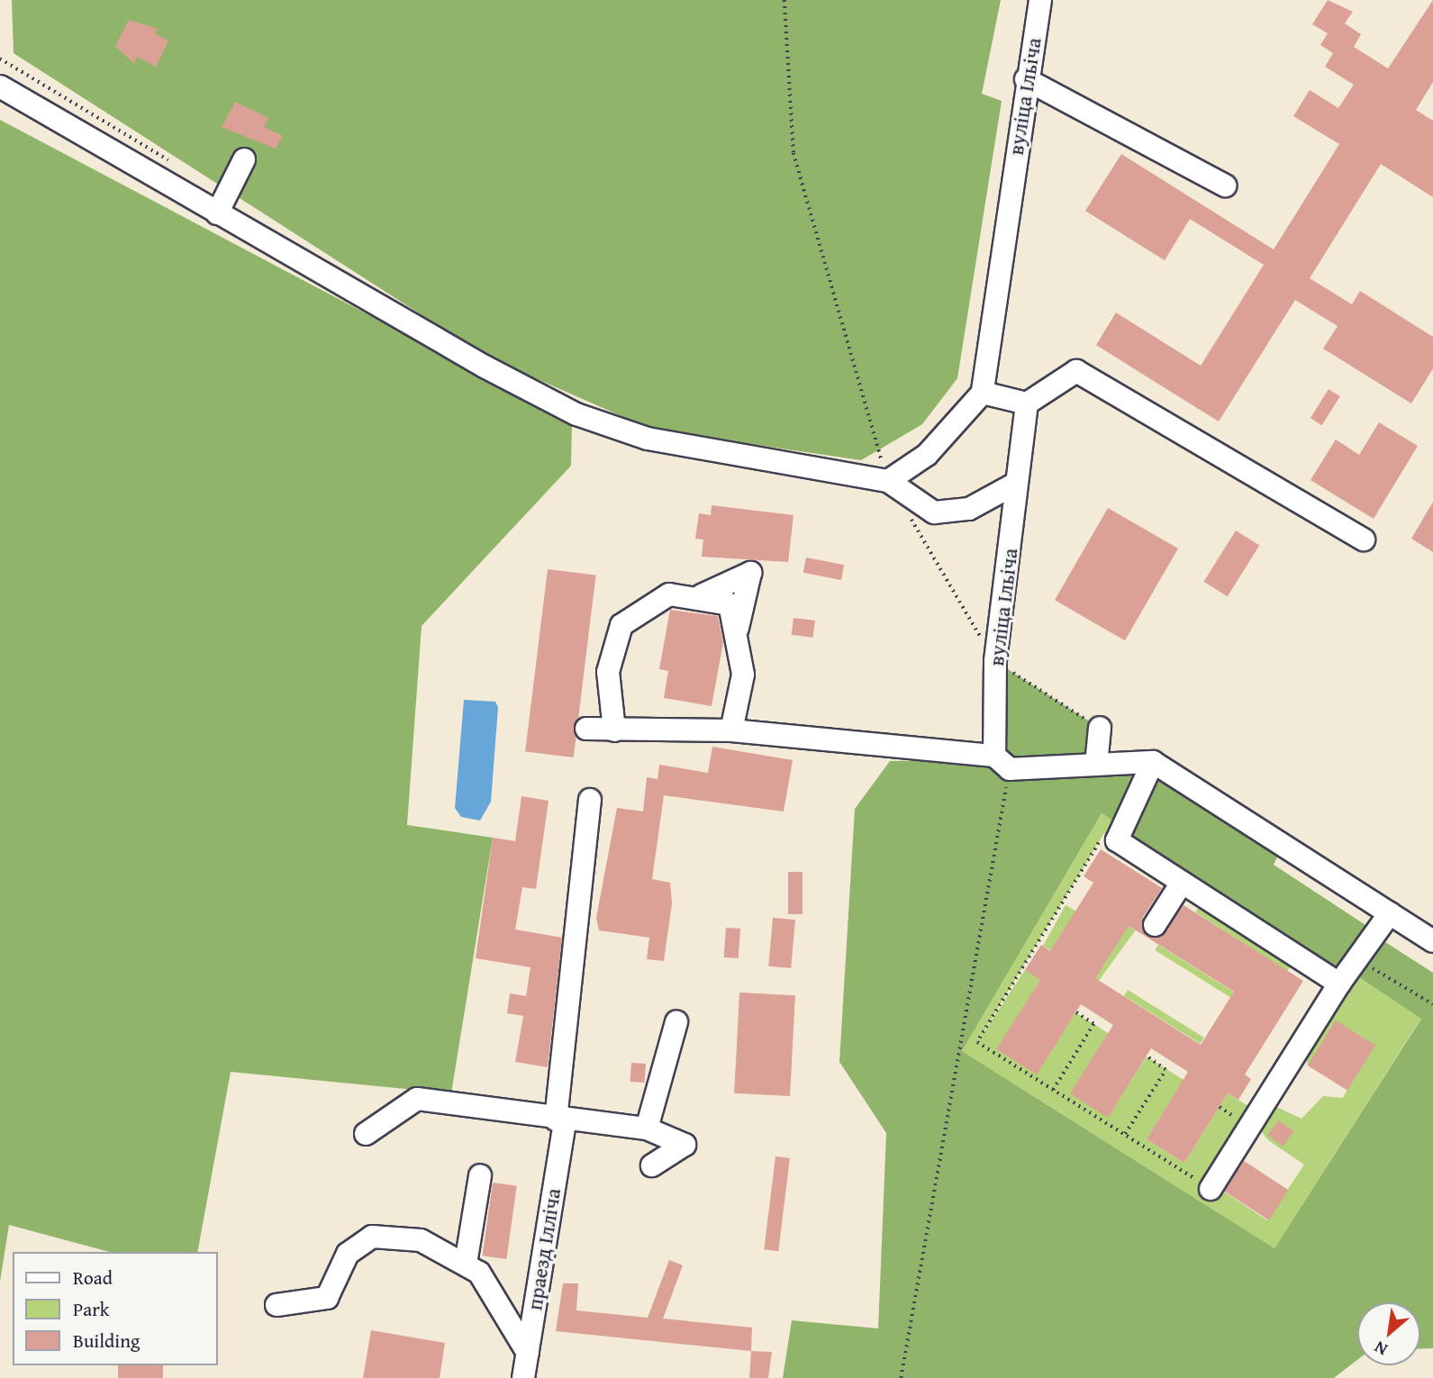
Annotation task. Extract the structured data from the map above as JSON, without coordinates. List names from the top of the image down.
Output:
{
  "streets": {
    "street": ["вуліца Ільіча", "праезд Ілліча"]
  },
  "legend": ["Road", "Park", "Building"],
  "north": "bottom left"
}
